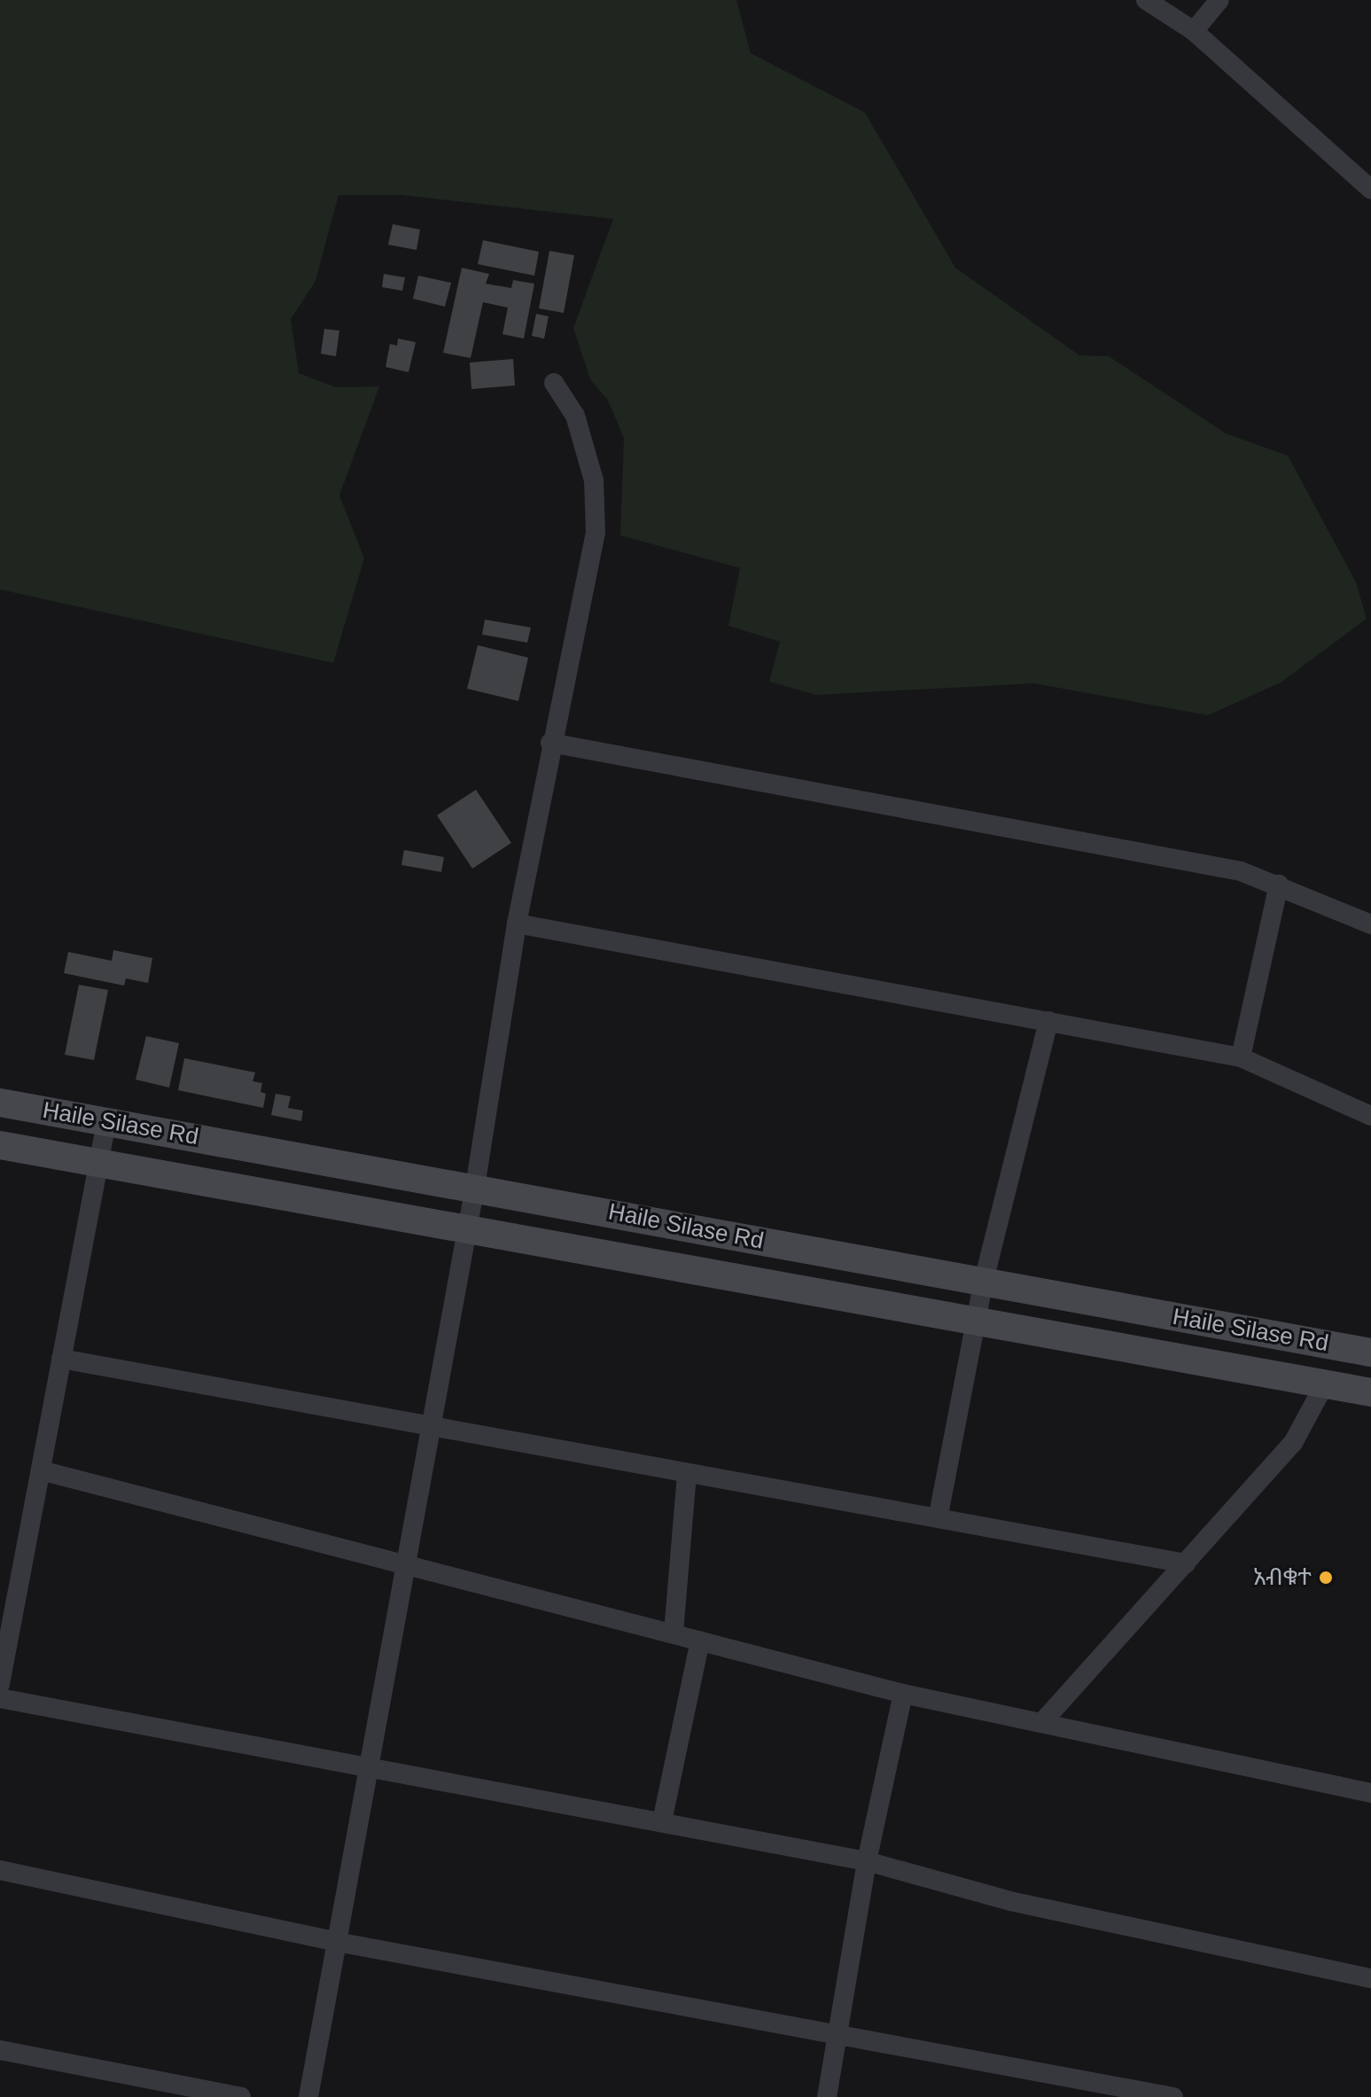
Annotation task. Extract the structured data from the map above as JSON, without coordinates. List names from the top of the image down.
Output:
{
  "streets": {
    "main road": ["Haile Silase Rd"]
  },
  "places": ["አብቁተ"]
}
